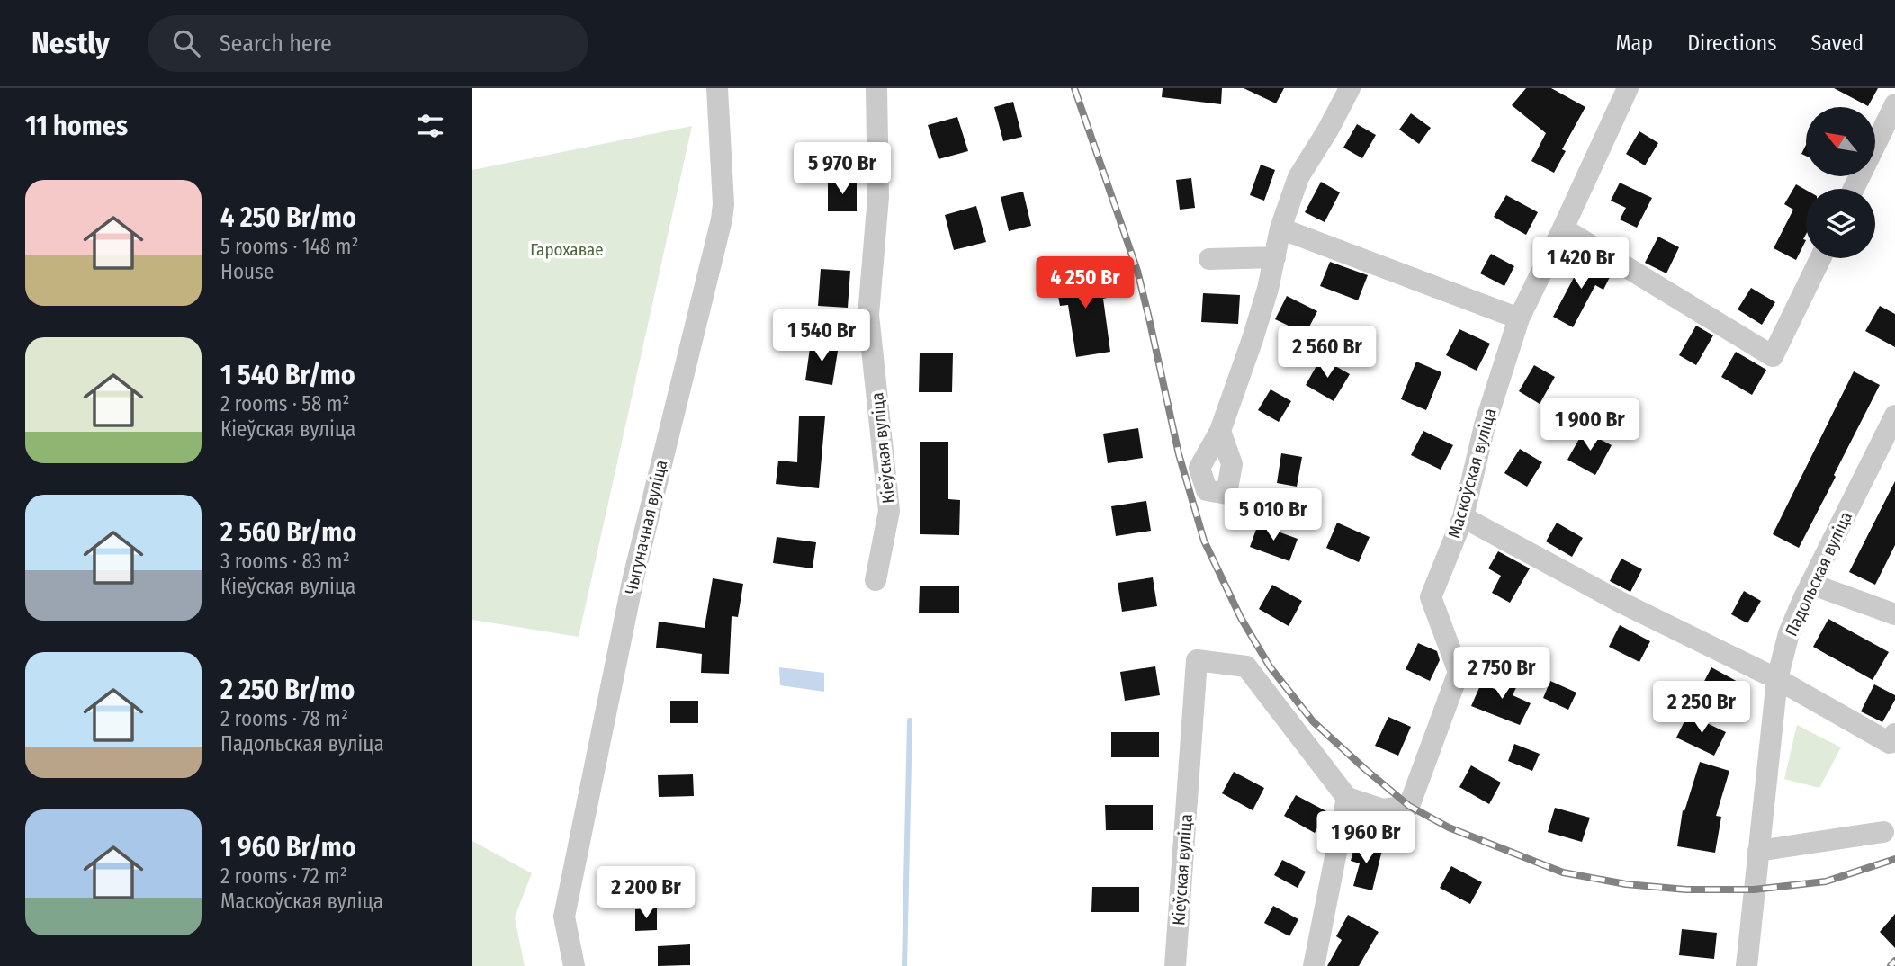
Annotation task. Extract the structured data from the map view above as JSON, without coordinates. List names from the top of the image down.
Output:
{
  "streets": {
    "street": [
      "Кіеўская вуліца",
      "Маскоўская вуліца",
      "Чыгуначная вуліца",
      "Падольская вуліца"
    ]
  },
  "crossings": [
    ["Кіеўская вуліца", "Маскоўская вуліца"]
  ],
  "parks": ["Гарохавае"],
  "north": "top left",
  "page": {
    "header": "Nestly",
    "search": "Search here",
    "nav": ["Map", "Directions", "Saved"],
    "heading": "11 homes",
    "price": [
      "5 970 Br",
      "1 420 Br",
      "4 250 Br",
      "1 540 Br",
      "2 560 Br",
      "1 900 Br",
      "5 010 Br",
      "2 750 Br",
      "2 250 Br",
      "1 960 Br",
      "2 200 Br"
    ],
    "list": [
      {
        "name": "4 250 Br/mo",
        "note": "5 rooms · 148 m² · House"
      },
      {
        "name": "1 540 Br/mo",
        "note": "2 rooms · 58 m² · Кіеўская вуліца"
      },
      {
        "name": "2 560 Br/mo",
        "note": "3 rooms · 83 m² · Кіеўская вуліца"
      },
      {
        "name": "2 250 Br/mo",
        "note": "2 rooms · 78 m² · Падольская вуліца"
      },
      {
        "name": "1 960 Br/mo",
        "note": "2 rooms · 72 m² · Маскоўская вуліца"
      }
    ]
  }
}
